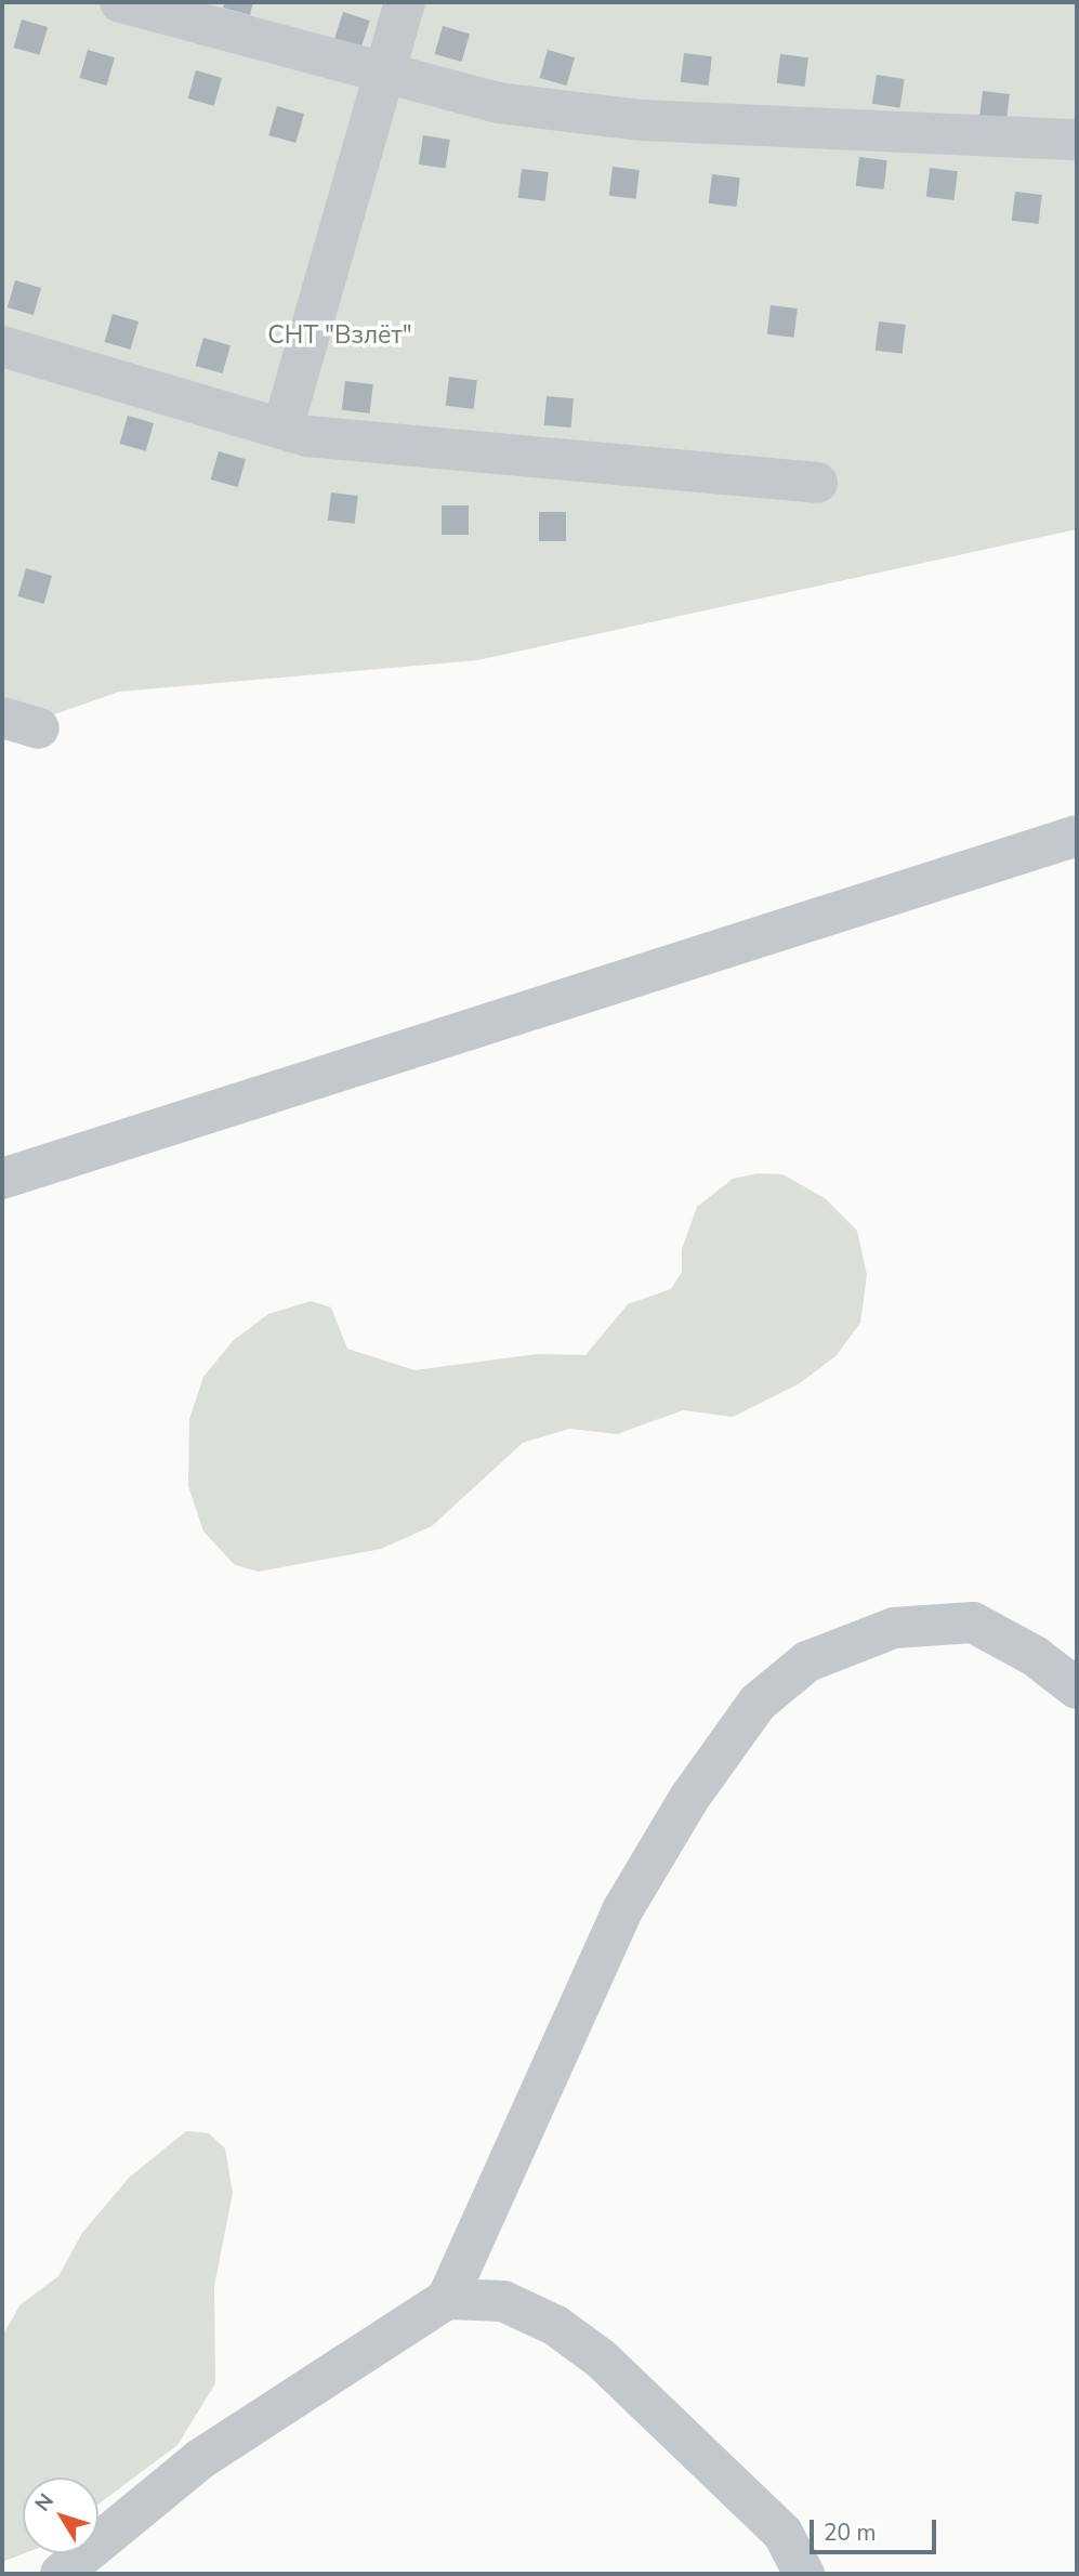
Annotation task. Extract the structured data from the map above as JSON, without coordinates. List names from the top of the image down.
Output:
{
  "parks": ["СНТ \"Взлёт\""],
  "scale_bar": "20 m",
  "north": "top left"
}
